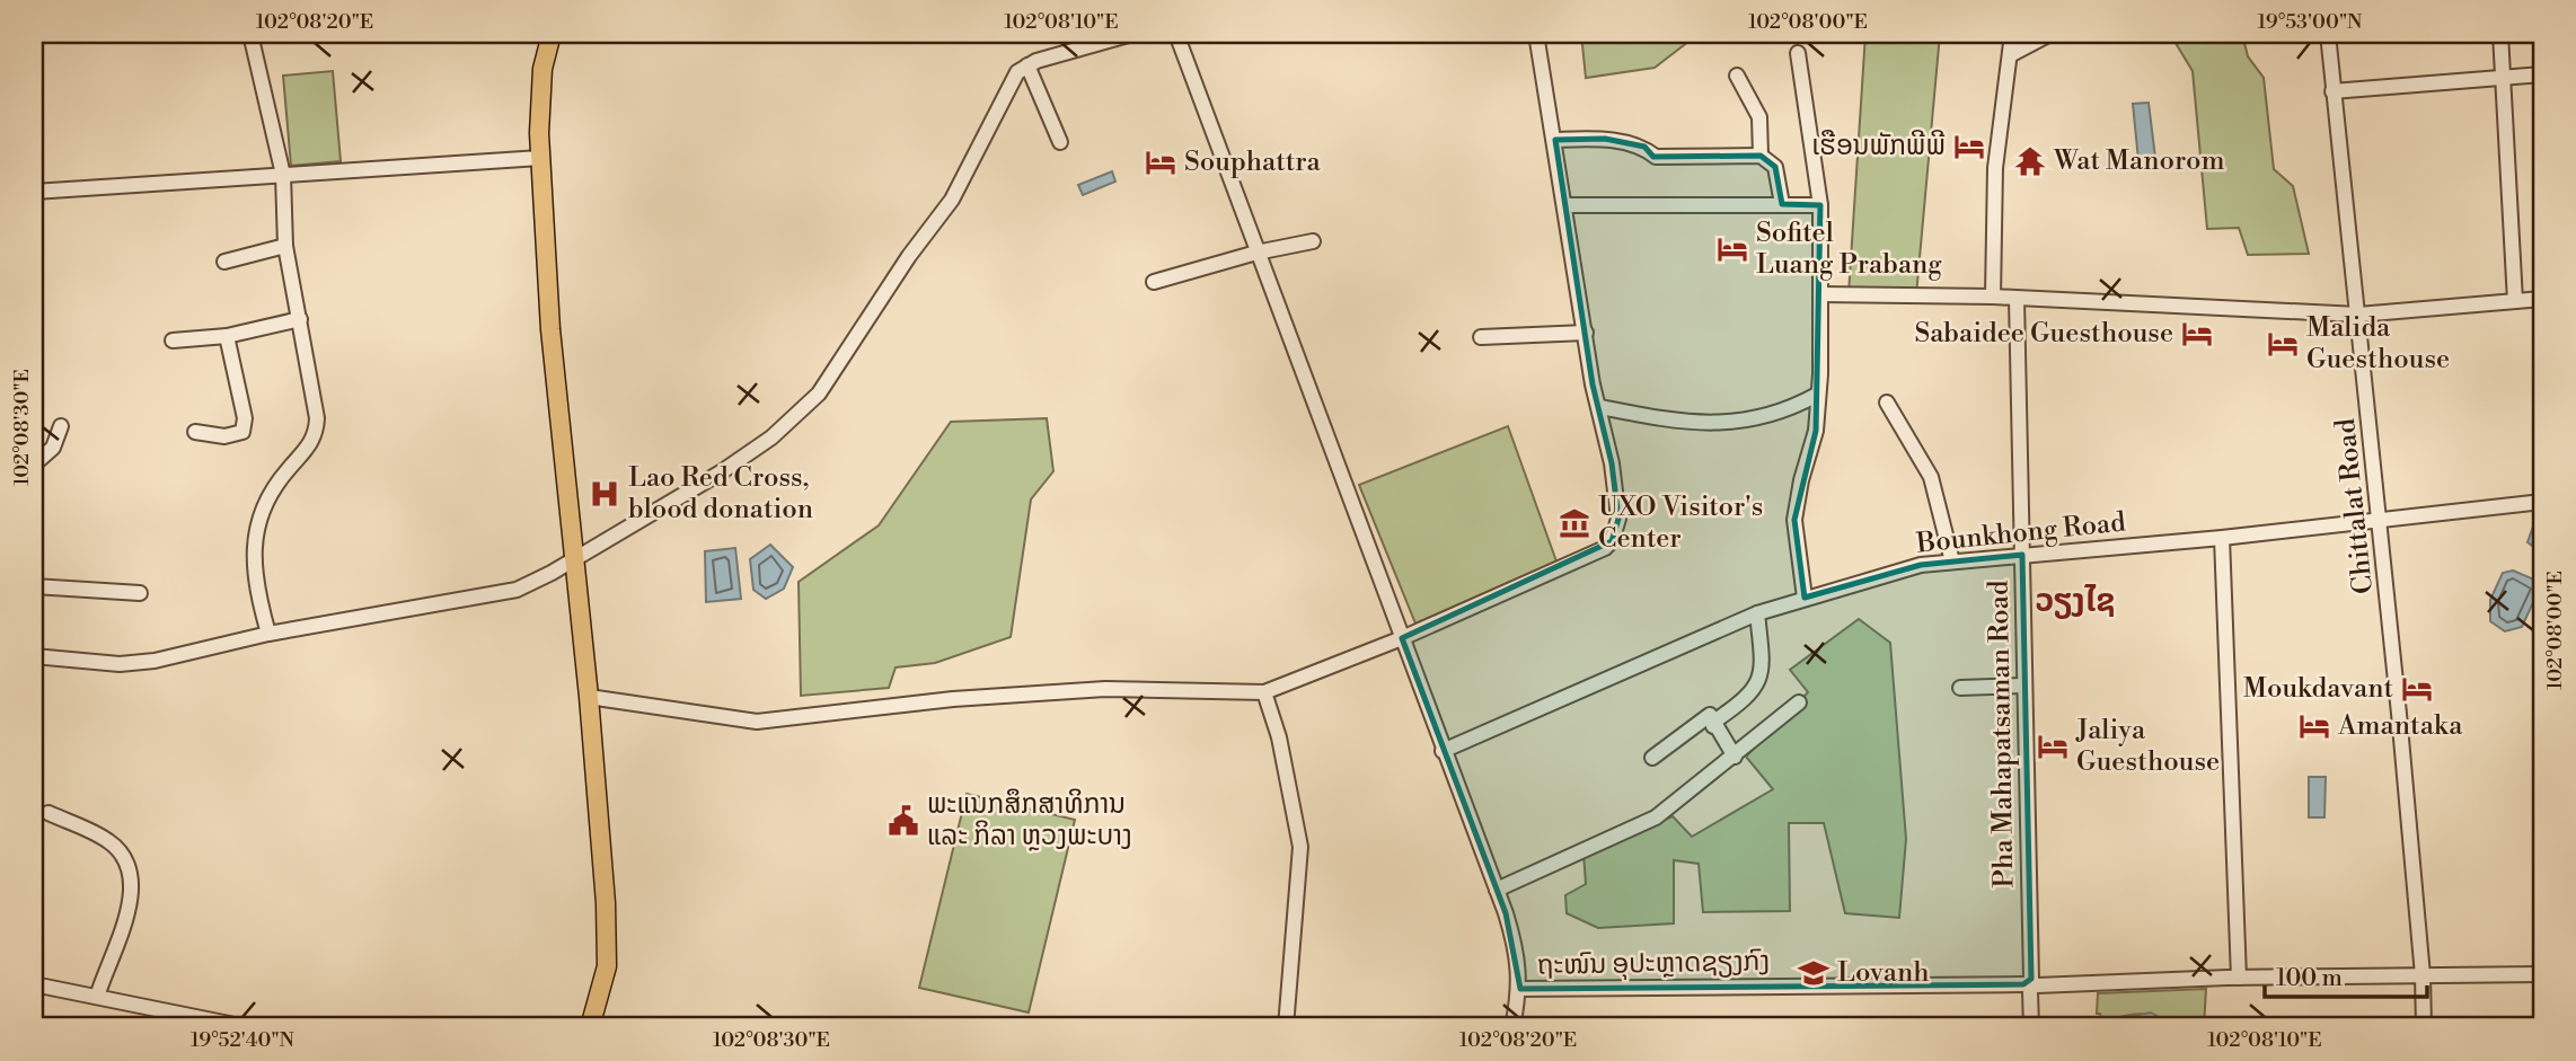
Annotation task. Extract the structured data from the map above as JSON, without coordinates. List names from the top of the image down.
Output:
{
  "streets": {
    "street": [
      "Chittalat Road",
      "Bounkhong Road",
      "Pha Mahapatsaman Road",
      "ຖະໜົນ ອຸປະຫຼາດຊຽງກົງ"
    ]
  },
  "crossings": [
    ["Chittalat Road", "Bounkhong Road"],
    ["Chittalat Road", "ຖະໜົນ ອຸປະຫຼາດຊຽງກົງ"],
    ["Bounkhong Road", "Pha Mahapatsaman Road"],
    ["Pha Mahapatsaman Road", "ຖະໜົນ ອຸປະຫຼາດຊຽງກົງ"]
  ],
  "districts": ["ວຽງໄຊ"],
  "places": {
    "hotel": [
      "ເຮືອນພັກພີພີ",
      "Souphattra",
      "Sofitel Luang Prabang",
      "Sabaidee Guesthouse",
      "Malida Guesthouse",
      "Moukdavant",
      "Amantaka",
      "Jaliya Guesthouse"
    ],
    "temple": ["Wat Manorom"],
    "hospital": ["Lao Red Cross, blood donation"],
    "museum": ["UXO Visitor's Center"],
    "public building": ["ພະແນກສຶກສາທິການ ແລະ ກິລາ ຫຼວງພະບາງ"],
    "school or university": ["Lovanh"]
  },
  "scale_bar": "100 m",
  "coordinates": [
    "102°08'20\"E",
    "102°08'10\"E",
    "102°08'00\"E",
    "19°53'00\"N",
    "102°08'30\"E",
    "19°52'40\"N"
  ]
}
